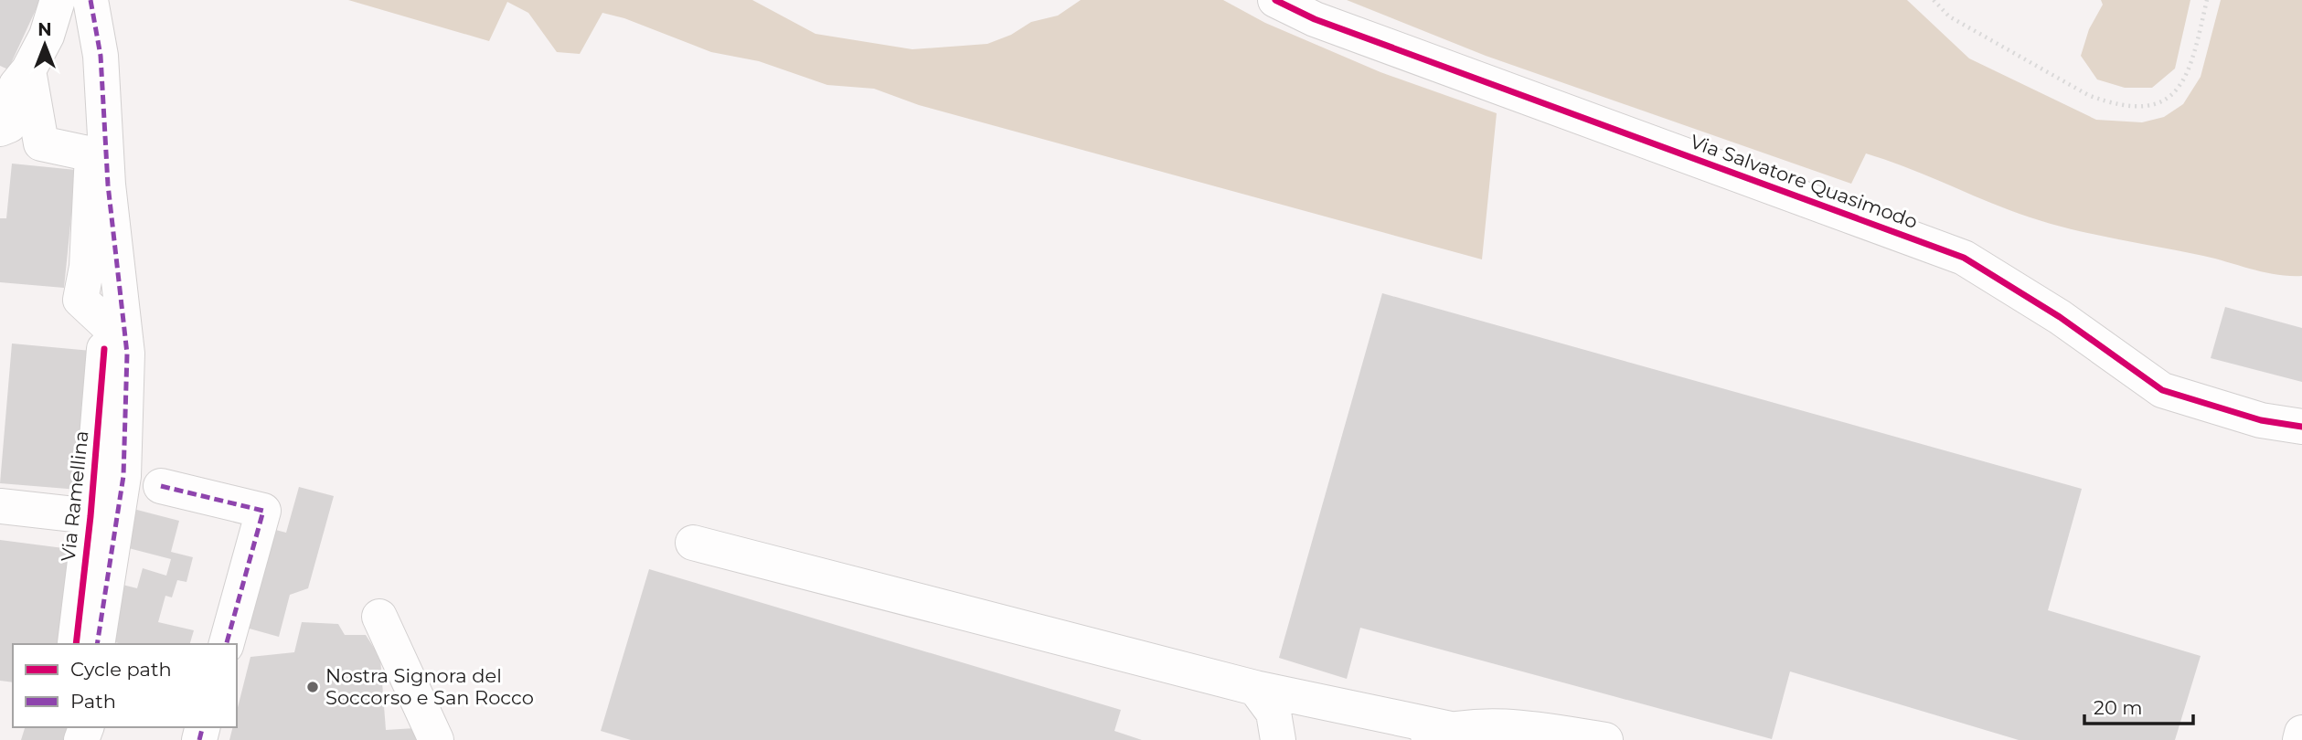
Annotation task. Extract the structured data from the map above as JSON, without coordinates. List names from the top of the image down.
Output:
{
  "streets": {
    "street": ["Via Salvatore Quasimodo", "Via Ramellina"]
  },
  "places": ["Nostra Signora del Soccorso e San Rocco"],
  "legend": ["Cycle path", "Path"],
  "scale_bar": "20 m",
  "north": "top"
}
